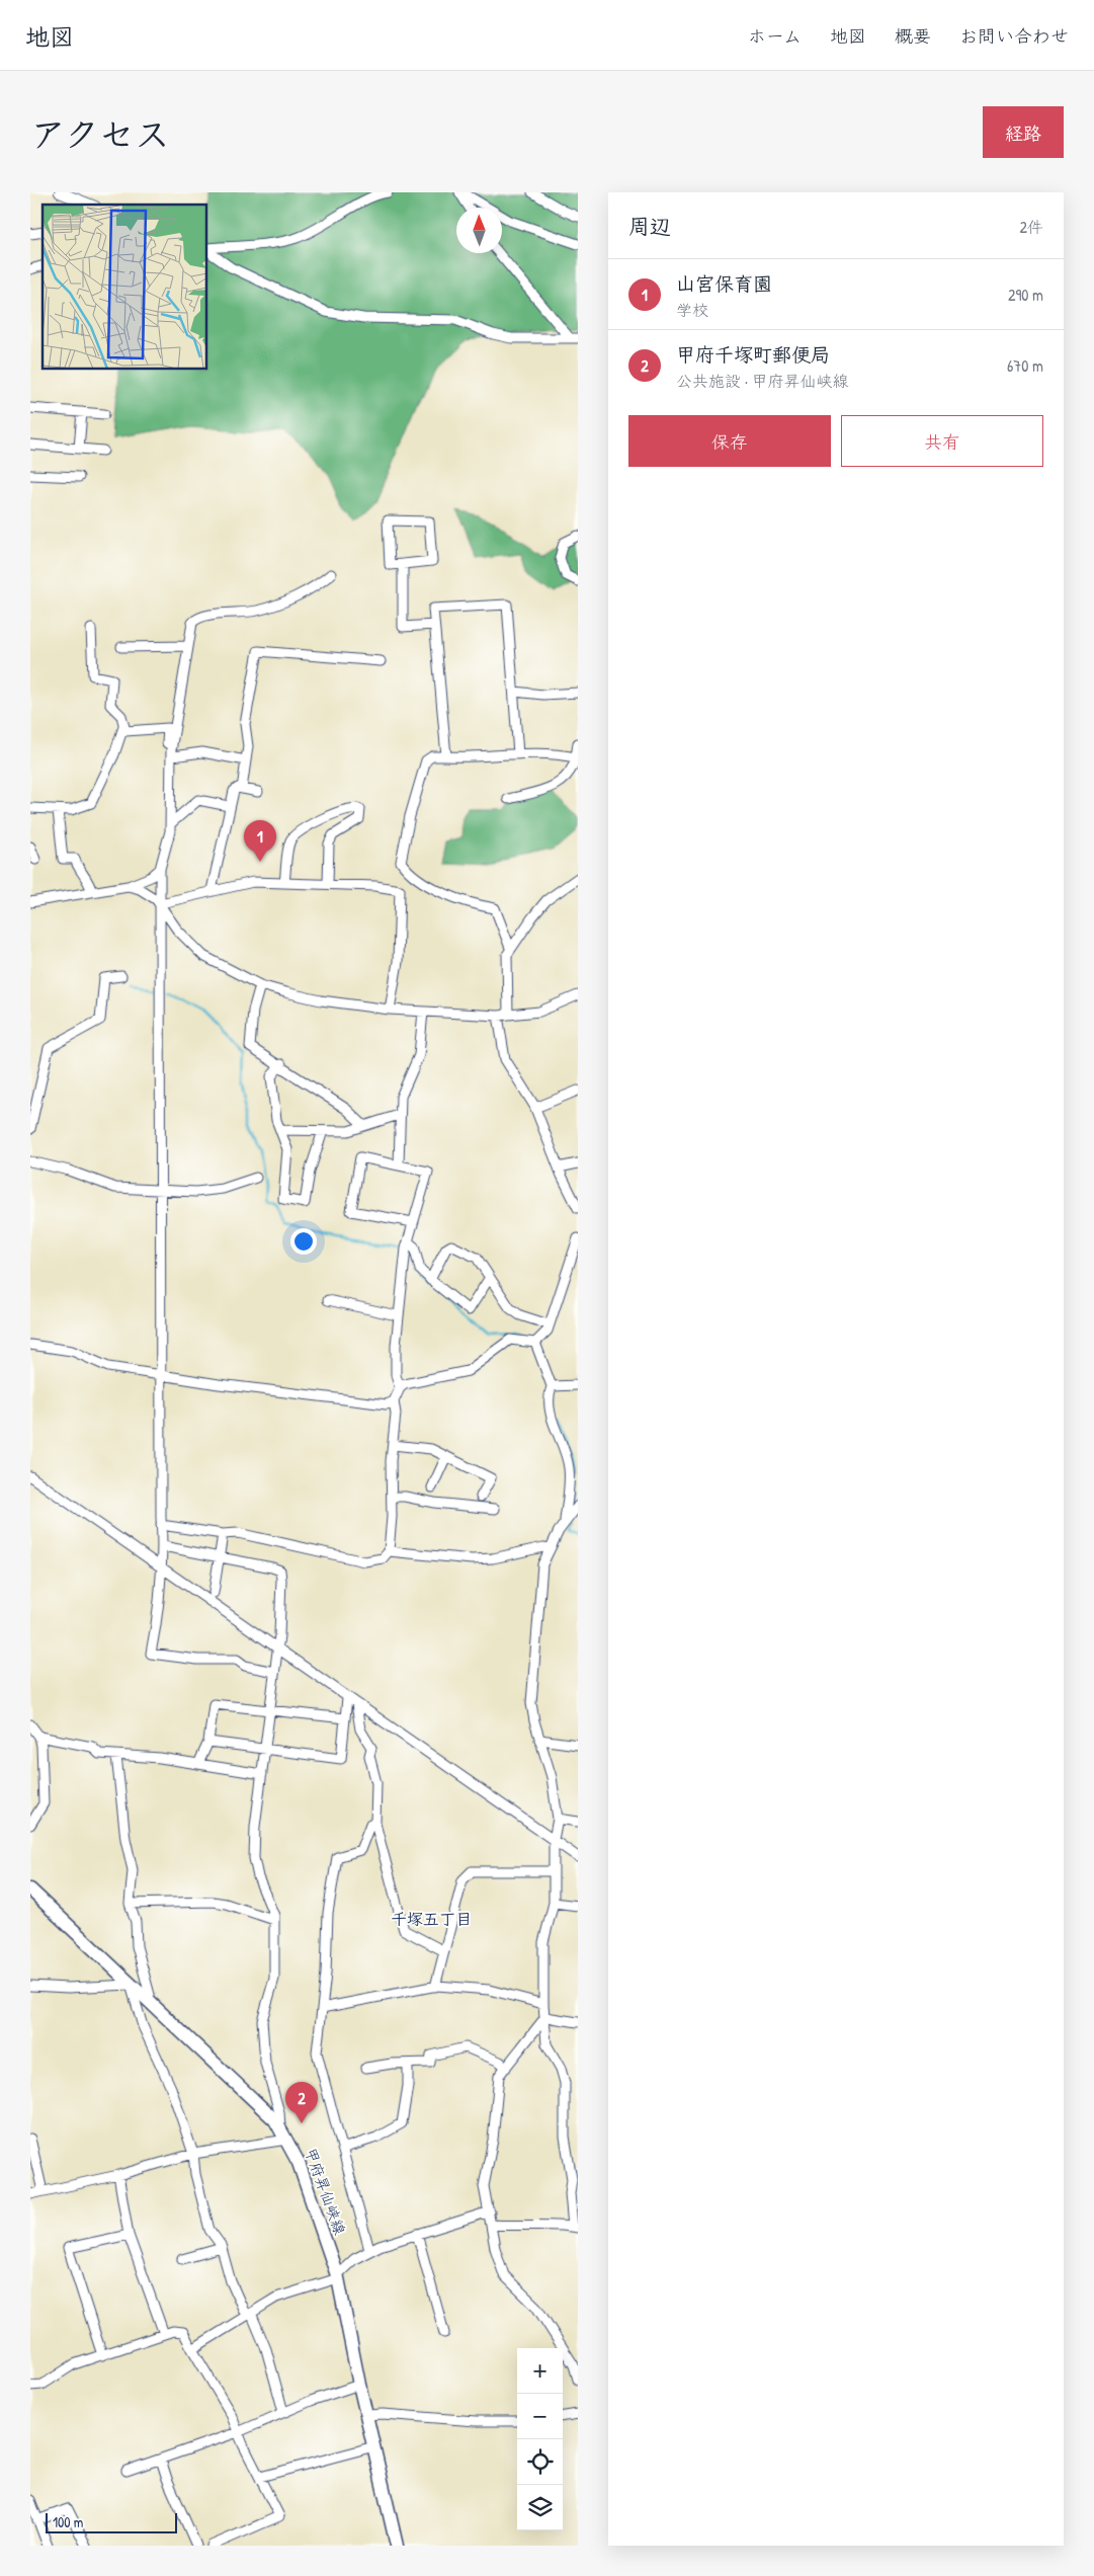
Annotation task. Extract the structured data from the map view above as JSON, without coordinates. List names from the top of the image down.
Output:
{
  "streets": {
    "main road": ["甲府昇仙峡線"]
  },
  "districts": ["千塚五丁目"],
  "scale_bar": "100 m",
  "north": "top",
  "page": {
    "header": "地図",
    "nav": [
      "ホーム",
      "地図",
      "概要",
      "お問い合わせ"
    ],
    "title": "アクセス",
    "buttons": [
      "経路",
      ["保存", "共有"]
    ],
    "heading": ["周辺", "2件"],
    "list": [
      {
        "mark": "1",
        "name": "山宮保育園",
        "note": "学校",
        "value": "290 m"
      },
      {
        "mark": "2",
        "name": "甲府千塚町郵便局",
        "note": "公共施設 · 甲府昇仙峡線",
        "value": "670 m"
      }
    ],
    "pins": ["1", "2"],
    "map_buttons": ["+", "−"],
    "scale": "100 m"
  }
}
